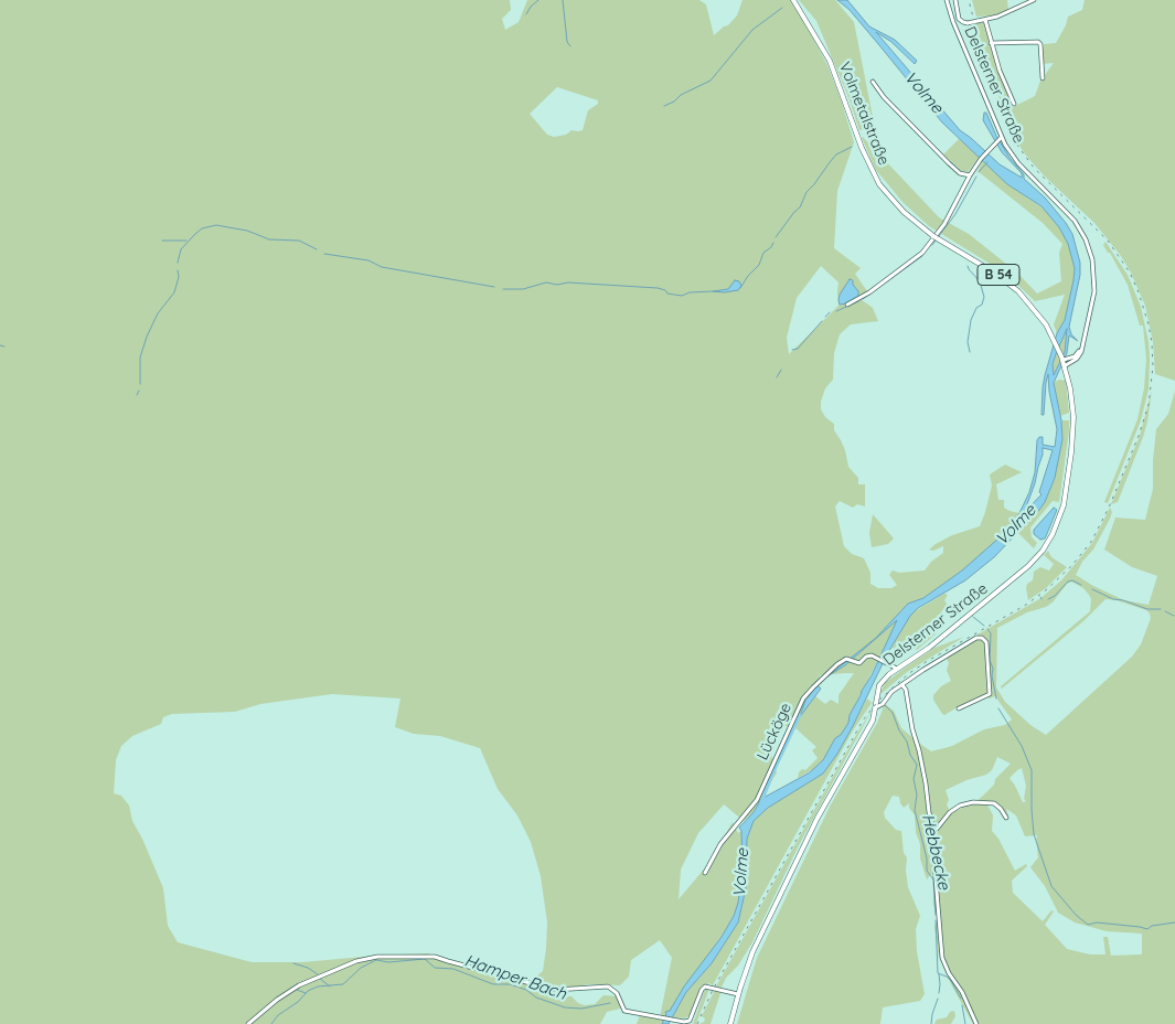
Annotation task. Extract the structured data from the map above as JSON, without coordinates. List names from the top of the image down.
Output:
{
  "streets": {
    "main road": ["Delsterner Straße", "Volmetalstraße", "B 54"],
    "street": ["Lücköge"]
  },
  "crossings": [
    ["Delsterner Straße", "Volmetalstraße"],
    ["Delsterner Straße", "Lücköge"]
  ],
  "water": ["Volme", "Hebbecke", "Hamper Bach"]
}
